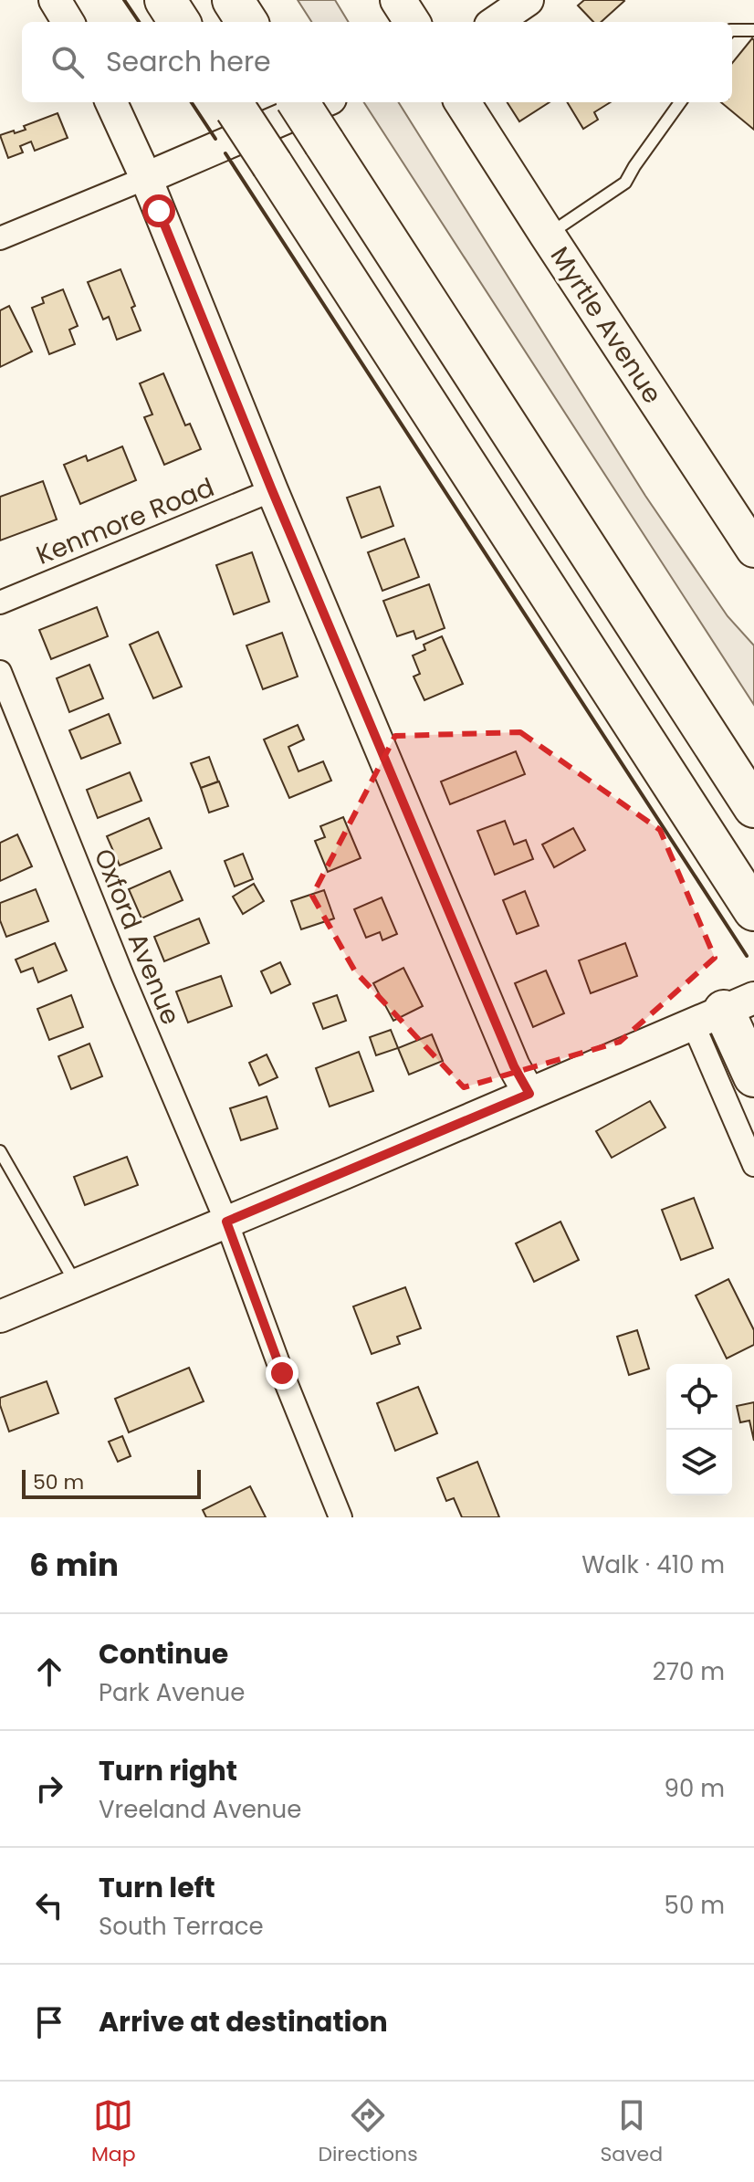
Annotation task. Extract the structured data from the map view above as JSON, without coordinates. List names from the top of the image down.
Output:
{
  "streets": {
    "main road": ["Myrtle Avenue"],
    "street": ["Kenmore Road", "Oxford Avenue"]
  },
  "scale_bar": "50 m",
  "page": {
    "search": "Search here",
    "scale": "50 m",
    "heading": ["6 min", "Walk · 410 m"],
    "list": [
      ["Continue", "Park Avenue", "270 m"],
      ["Turn right", "Vreeland Avenue", "90 m"],
      ["Turn left", "South Terrace", "50 m"],
      "Arrive at destination"
    ],
    "nav": ["Map", "Directions", "Saved"]
  }
}
